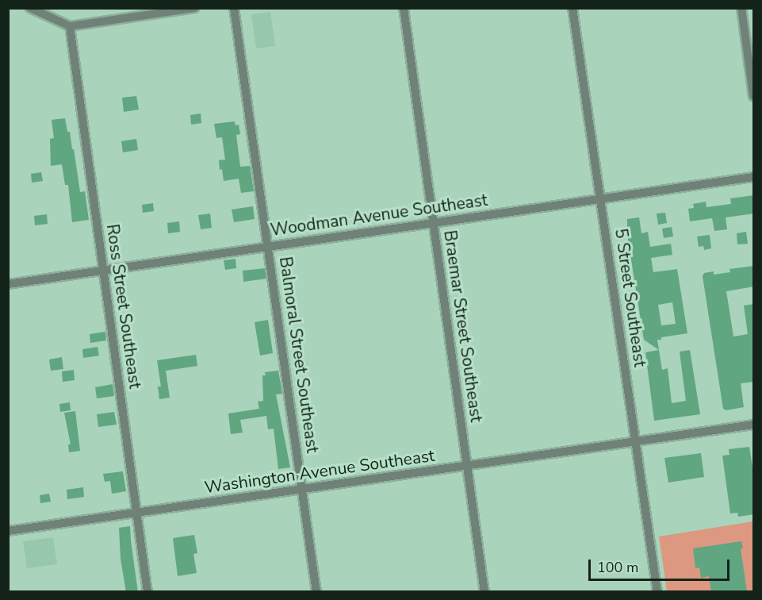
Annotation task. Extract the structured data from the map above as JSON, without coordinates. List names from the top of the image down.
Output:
{
  "streets": {
    "street": [
      "Woodman Avenue Southeast",
      "5 Street Southeast",
      "Ross Street Southeast",
      "Braemar Street Southeast",
      "Balmoral Street Southeast",
      "Washington Avenue Southeast"
    ]
  },
  "crossings": [
    ["Woodman Avenue Southeast", "5 Street Southeast"],
    ["Woodman Avenue Southeast", "Ross Street Southeast"],
    ["Woodman Avenue Southeast", "Braemar Street Southeast"],
    ["Woodman Avenue Southeast", "Balmoral Street Southeast"],
    ["5 Street Southeast", "Washington Avenue Southeast"],
    ["Ross Street Southeast", "Washington Avenue Southeast"],
    ["Braemar Street Southeast", "Washington Avenue Southeast"],
    ["Balmoral Street Southeast", "Washington Avenue Southeast"]
  ],
  "scale_bar": "100 m"
}
